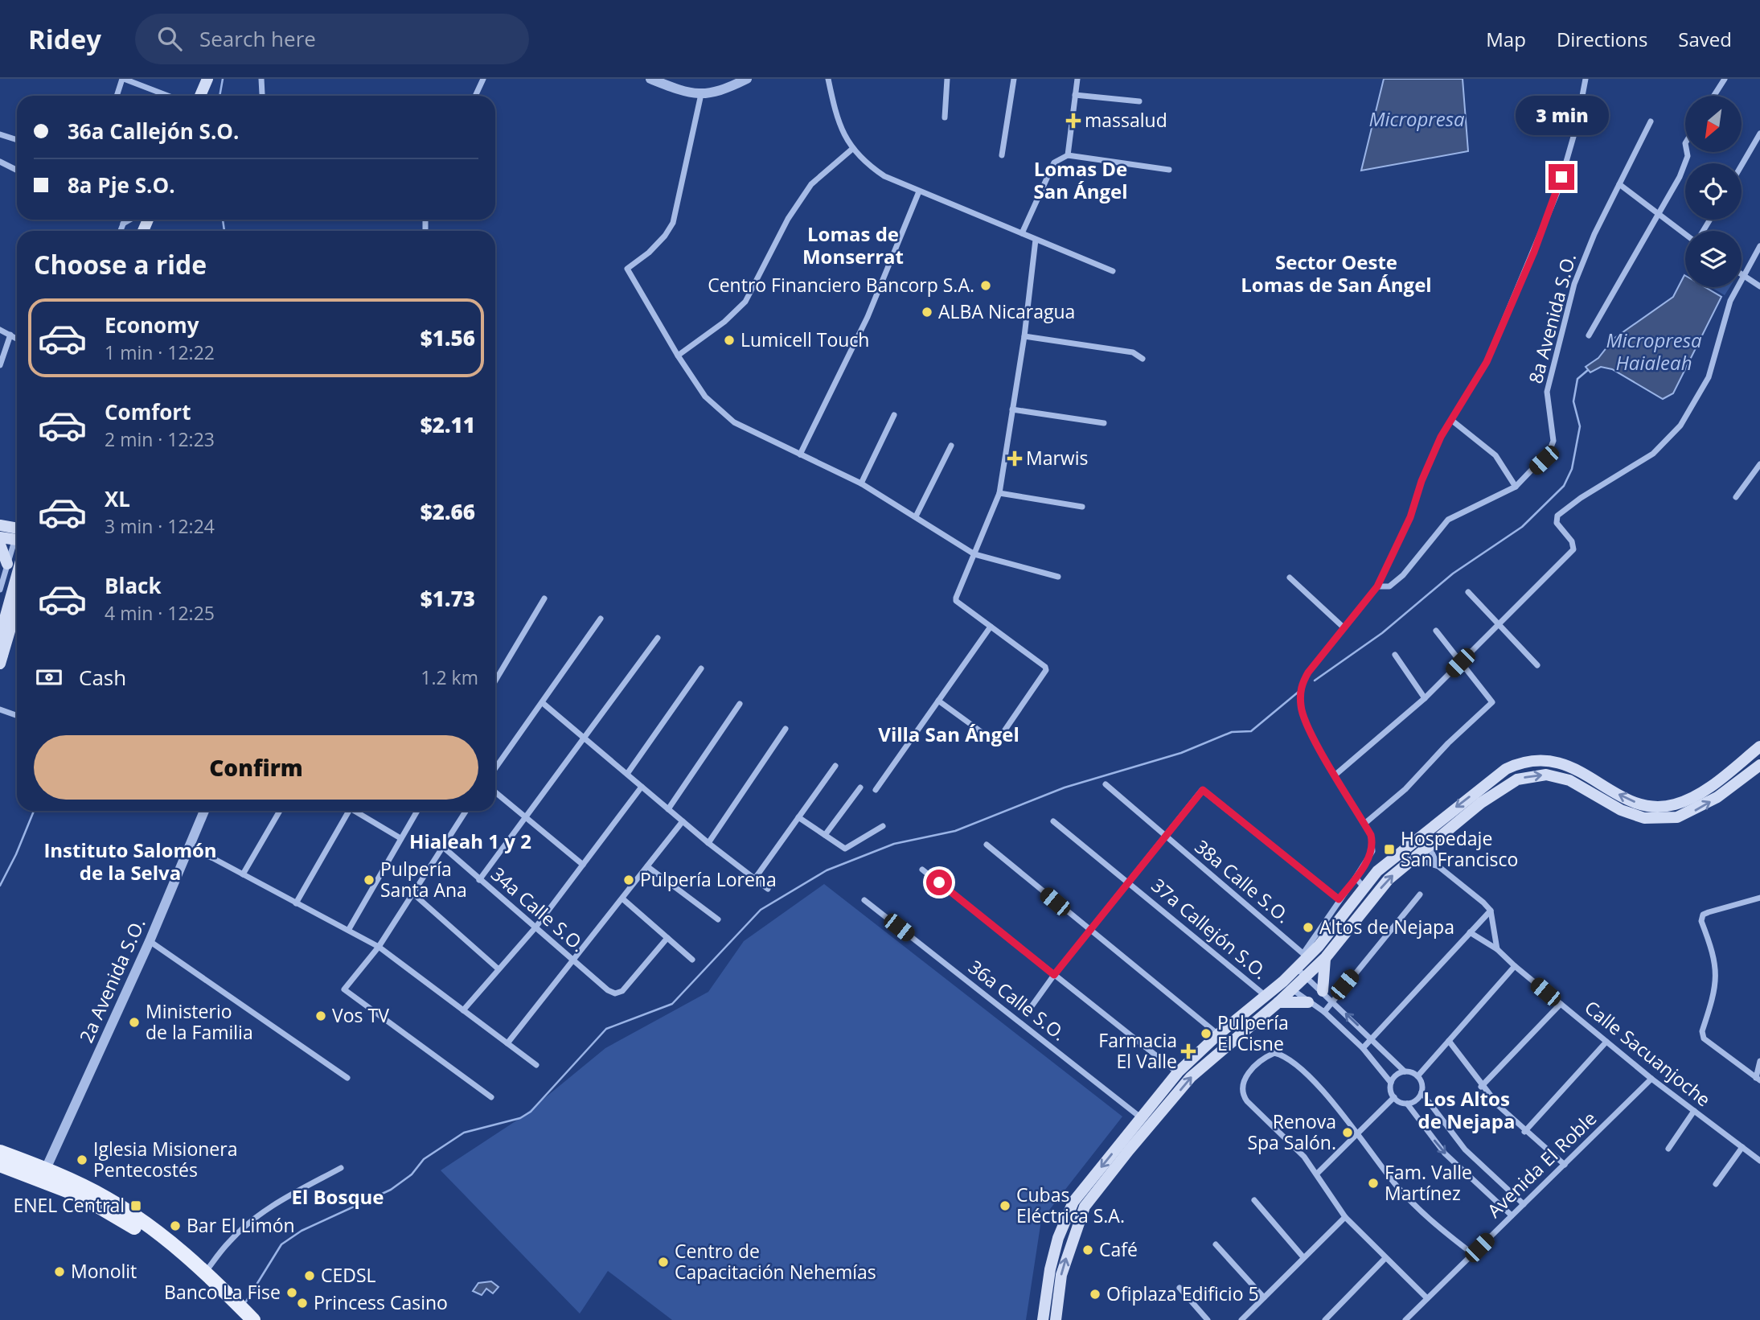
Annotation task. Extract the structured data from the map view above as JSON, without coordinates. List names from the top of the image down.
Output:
{
  "streets": {
    "street": [
      "8a Avenida S.O.",
      "38a Calle S.O.",
      "34a Calle S.O.",
      "37a Callejón S.O.",
      "2a Avenida S.O.",
      "36a Calle S.O.",
      "Calle Sacuanjoche",
      "Avenida El Roble"
    ]
  },
  "crossings": [
    ["Calle Sacuanjoche", "Avenida El Roble"]
  ],
  "districts": [
    "Lomas De San Ángel",
    "Lomas de Monserrat",
    "Sector Oeste Lomas de San Ángel",
    "Villa San Ángel",
    "Hialeah 1 y 2",
    "Instituto Salomón de la Selva",
    "Los Altos de Nejapa",
    "El Bosque"
  ],
  "water": ["Micropresa", "Micropresa Haialeah"],
  "places": {
    "health": ["massalud", "Marwis", "Farmacia El Valle"],
    "other": [
      "Centro Financiero Bancorp S.A.",
      "ALBA Nicaragua",
      "Lumicell Touch",
      "Pulpería Santa Ana",
      "Pulpería Lorena",
      "Altos de Nejapa",
      "Vos TV",
      "Ministerio de la Familia",
      "Pulpería El Cisne",
      "Renova Spa Salón.",
      "Iglesia Misionera Pentecostés",
      "Fam. Valle Martínez",
      "Cubas Eléctrica S.A.",
      "Bar El Limón",
      "Café",
      "Centro de Capacitación Nehemías",
      "Monolit",
      "CEDSL",
      "Banco La Fise",
      "Ofiplaza Edificio 5",
      "Princess Casino"
    ],
    "transit": ["Hospedaje San Francisco", "ENEL Central"]
  },
  "north": "bottom left",
  "page": {
    "header": "Ridey",
    "search": "Search here",
    "nav": ["Map", "Directions", "Saved"],
    "bubble": "3 min",
    "banner": ["36a Callejón S.O.", "8a Pje S.O."],
    "heading": "Choose a ride",
    "list": [
      {
        "name": "Economy",
        "note": "1 min · 12:22",
        "value": "$1.56"
      },
      {
        "name": "Comfort",
        "note": "2 min · 12:23",
        "value": "$2.11"
      },
      {
        "name": "XL",
        "note": "3 min · 12:24",
        "value": "$2.66"
      },
      {
        "name": "Black",
        "note": "4 min · 12:25",
        "value": "$1.73"
      }
    ],
    "pay": ["Cash", "1.2 km"],
    "buttons": "Confirm"
  }
}
